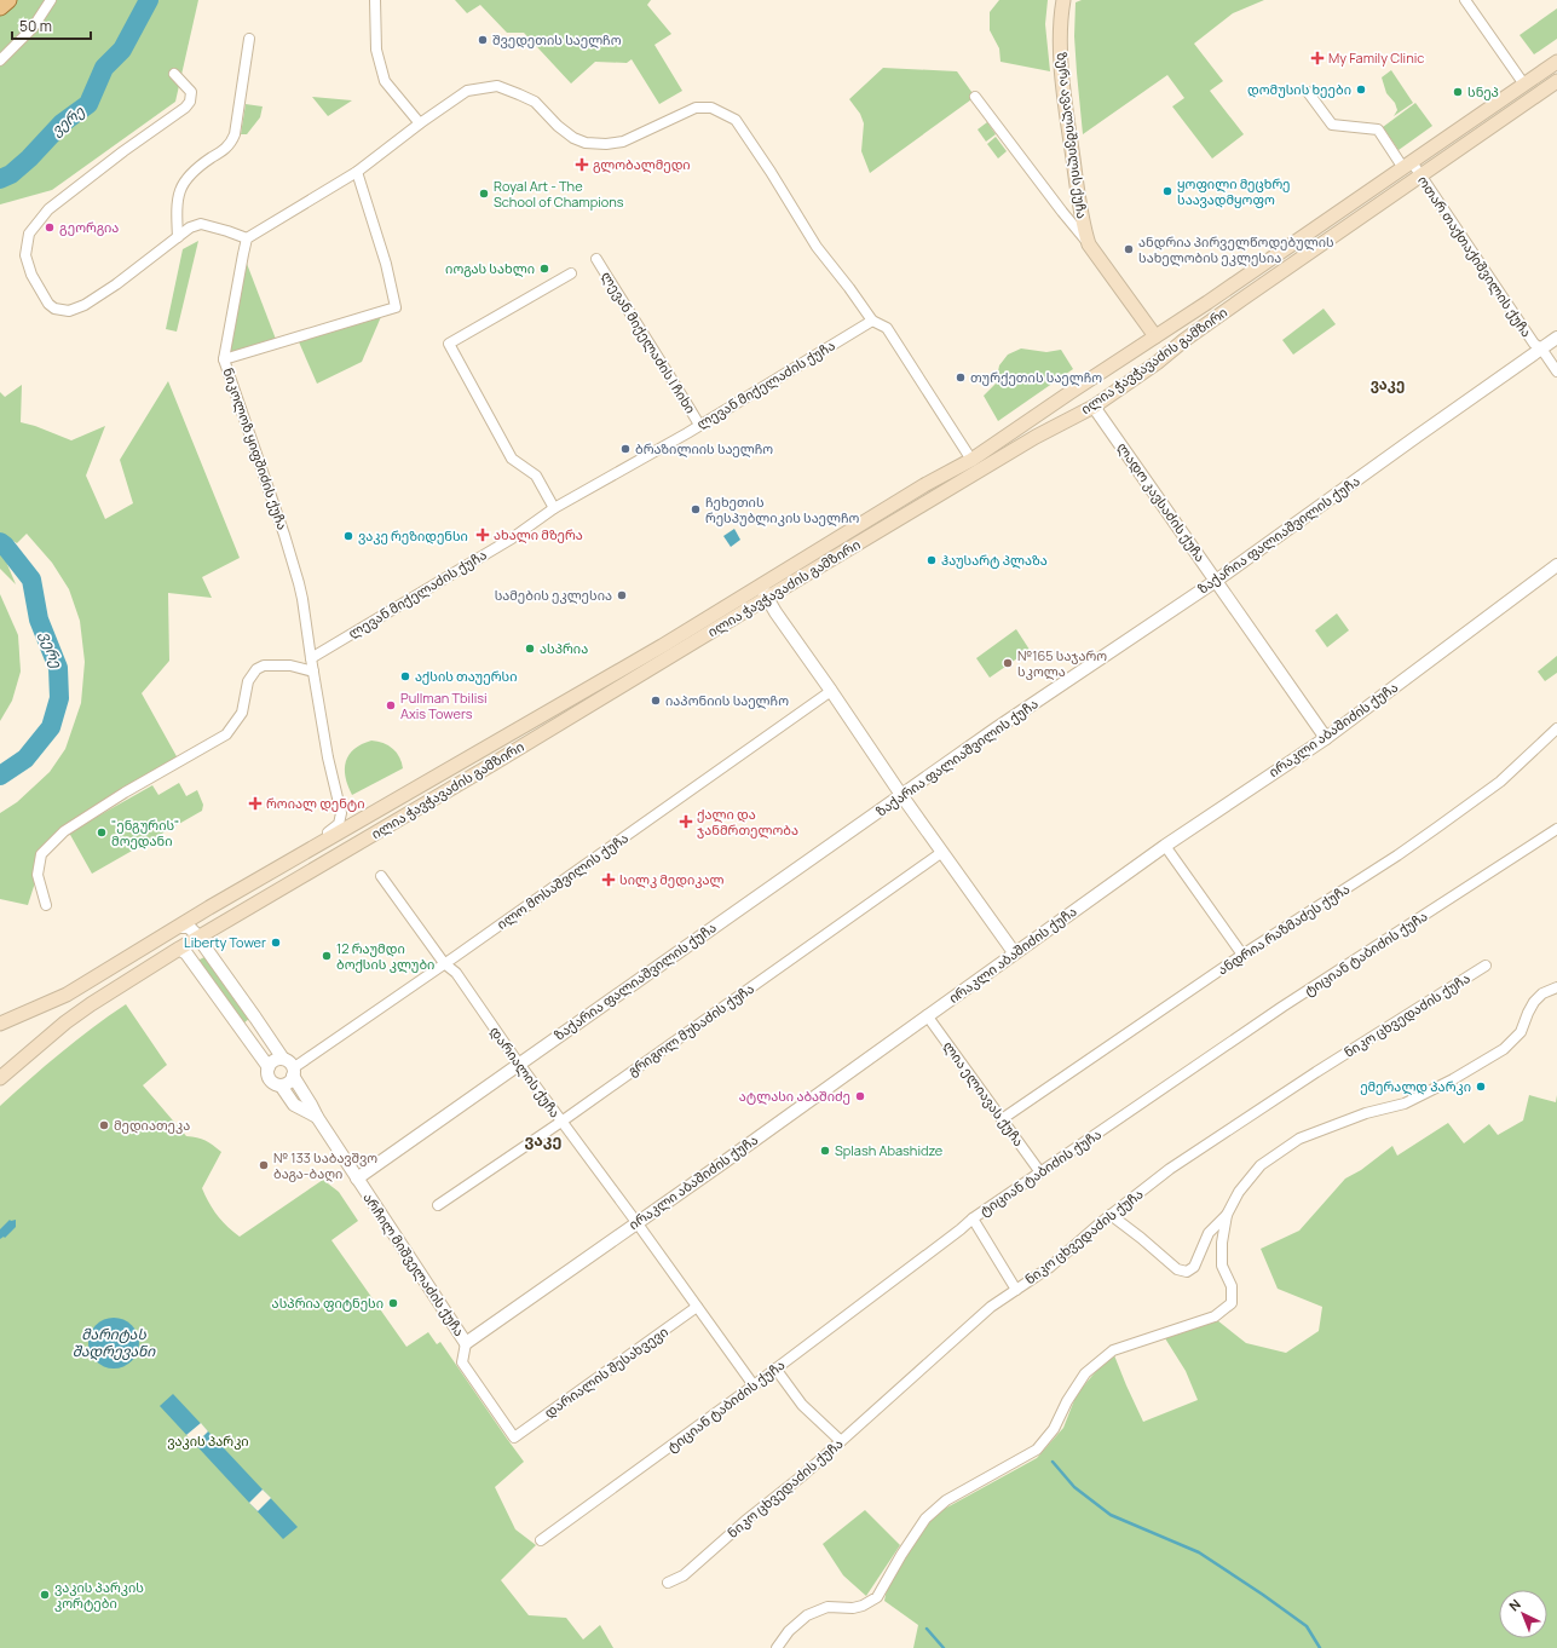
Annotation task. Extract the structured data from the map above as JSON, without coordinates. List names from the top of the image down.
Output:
{
  "streets": {
    "main road": ["ზურა ავალიშვილის ქუჩა", "ილია ჭავჭავაძის გამზირი"],
    "street": [
      "ოთარ თაქთაქიშვილის ქუჩა",
      "ლევან მიქელაძის I ჩიხი",
      "ლევან მიქელაძის ქუჩა",
      "ნიკოლოზ ყიფშიძის ქუჩა",
      "ლადო კავსაძის ქუჩა",
      "ზაქარია ფალიაშვილის ქუჩა",
      "ირაკლი აბაშიძის ქუჩა",
      "ილო მოსაშვილის ქუჩა",
      "ანდრია რაზმაძეს ქუჩა",
      "ტიციან ტაბიძის ქუჩა",
      "ნიკო ცხვედაძის ქუჩა",
      "გრიგოლ მუხაძის ქუჩა",
      "დარიალის ქუჩა",
      "ლია ელიავას ქუჩა",
      "არჩილ მიშველაძის ქუჩა",
      "დარიალის შესახვევი"
    ]
  },
  "crossings": [
    ["ზურა ავალიშვილის ქუჩა", "ილია ჭავჭავაძის გამზირი"],
    ["ოთარ თაქთაქიშვილის ქუჩა", "ილია ჭავჭავაძის გამზირი"],
    ["ოთარ თაქთაქიშვილის ქუჩა", "ზაქარია ფალიაშვილის ქუჩა"],
    ["ლევან მიქელაძის I ჩიხი", "ლევან მიქელაძის ქუჩა"],
    ["ილია ჭავჭავაძის გამზირი", "ლადო კავსაძის ქუჩა"],
    ["ლევან მიქელაძის ქუჩა", "ნიკოლოზ ყიფშიძის ქუჩა"],
    ["ლადო კავსაძის ქუჩა", "ზაქარია ფალიაშვილის ქუჩა"],
    ["ლადო კავსაძის ქუჩა", "ირაკლი აბაშიძის ქუჩა"],
    ["ზაქარია ფალიაშვილის ქუჩა", "დარიალის ქუჩა"],
    ["ზაქარია ფალიაშვილის ქუჩა", "არჩილ მიშველაძის ქუჩა"],
    ["ირაკლი აბაშიძის ქუჩა", "დარიალის ქუჩა"],
    ["ირაკლი აბაშიძის ქუჩა", "ლია ელიავას ქუჩა"],
    ["ირაკლი აბაშიძის ქუჩა", "არჩილ მიშველაძის ქუჩა"],
    ["ილო მოსაშვილის ქუჩა", "დარიალის ქუჩა"],
    ["ილო მოსაშვილის ქუჩა", "არჩილ მიშველაძის ქუჩა"],
    ["ანდრია რაზმაძეს ქუჩა", "ლია ელიავას ქუჩა"],
    ["ტიციან ტაბიძის ქუჩა", "დარიალის ქუჩა"],
    ["ტიციან ტაბიძის ქუჩა", "ლია ელიავას ქუჩა"],
    ["გრიგოლ მუხაძის ქუჩა", "დარიალის ქუჩა"],
    ["დარიალის ქუჩა", "დარიალის შესახვევი"],
    ["არჩილ მიშველაძის ქუჩა", "დარიალის შესახვევი"]
  ],
  "districts": ["ვაკე", "ვაკე"],
  "water": ["ვერე", "მარიტას შადრევანი"],
  "parks": ["ვაკის პარკი"],
  "places": {
    "other": [
      "შვედეთის საელჩო",
      "დომუსის ხეები",
      "სნეპ",
      "ყოფილი მეცხრე საავადმყოფო",
      "Royal Art - The School of Champions",
      "გეორგია",
      "ანდრია პირველწოდებულის სახელობის ეკლესია",
      "იოგას სახლი",
      "თურქეთის საელჩო",
      "ბრაზილიის საელჩო",
      "ჩეხეთის რესპუბლიკის საელჩო",
      "ვაკე რეზიდენსი",
      "ჰაუსარტ პლაზა",
      "სამების ეკლესია",
      "ასპრია",
      "№165 საჯარო სკოლა",
      "აქსის თაუერსი",
      "იაპონიის საელჩო",
      "Pullman Tbilisi Axis Towers",
      "\"ენგურის\" მოედანი",
      "Liberty Tower",
      "12 რაუმდი ბოქსის კლუბი",
      "ემერალდ პარკი",
      "ატლასი აბაშიძე",
      "მედიათეკა",
      "Splash Abashidze",
      "№ 133 საბავშვო ბაგა-ბაღი",
      "ასპრია ფიტნესი",
      "ვაკის პარკის კორტები"
    ],
    "health": [
      "My Family Clinic",
      "გლობალმედი",
      "ახალი მზერა",
      "როიალ დენტი",
      "ქალი და ჯანმრთელობა",
      "სილკ მედიკალ"
    ]
  },
  "scale_bar": "50 m",
  "north": "top left"
}
